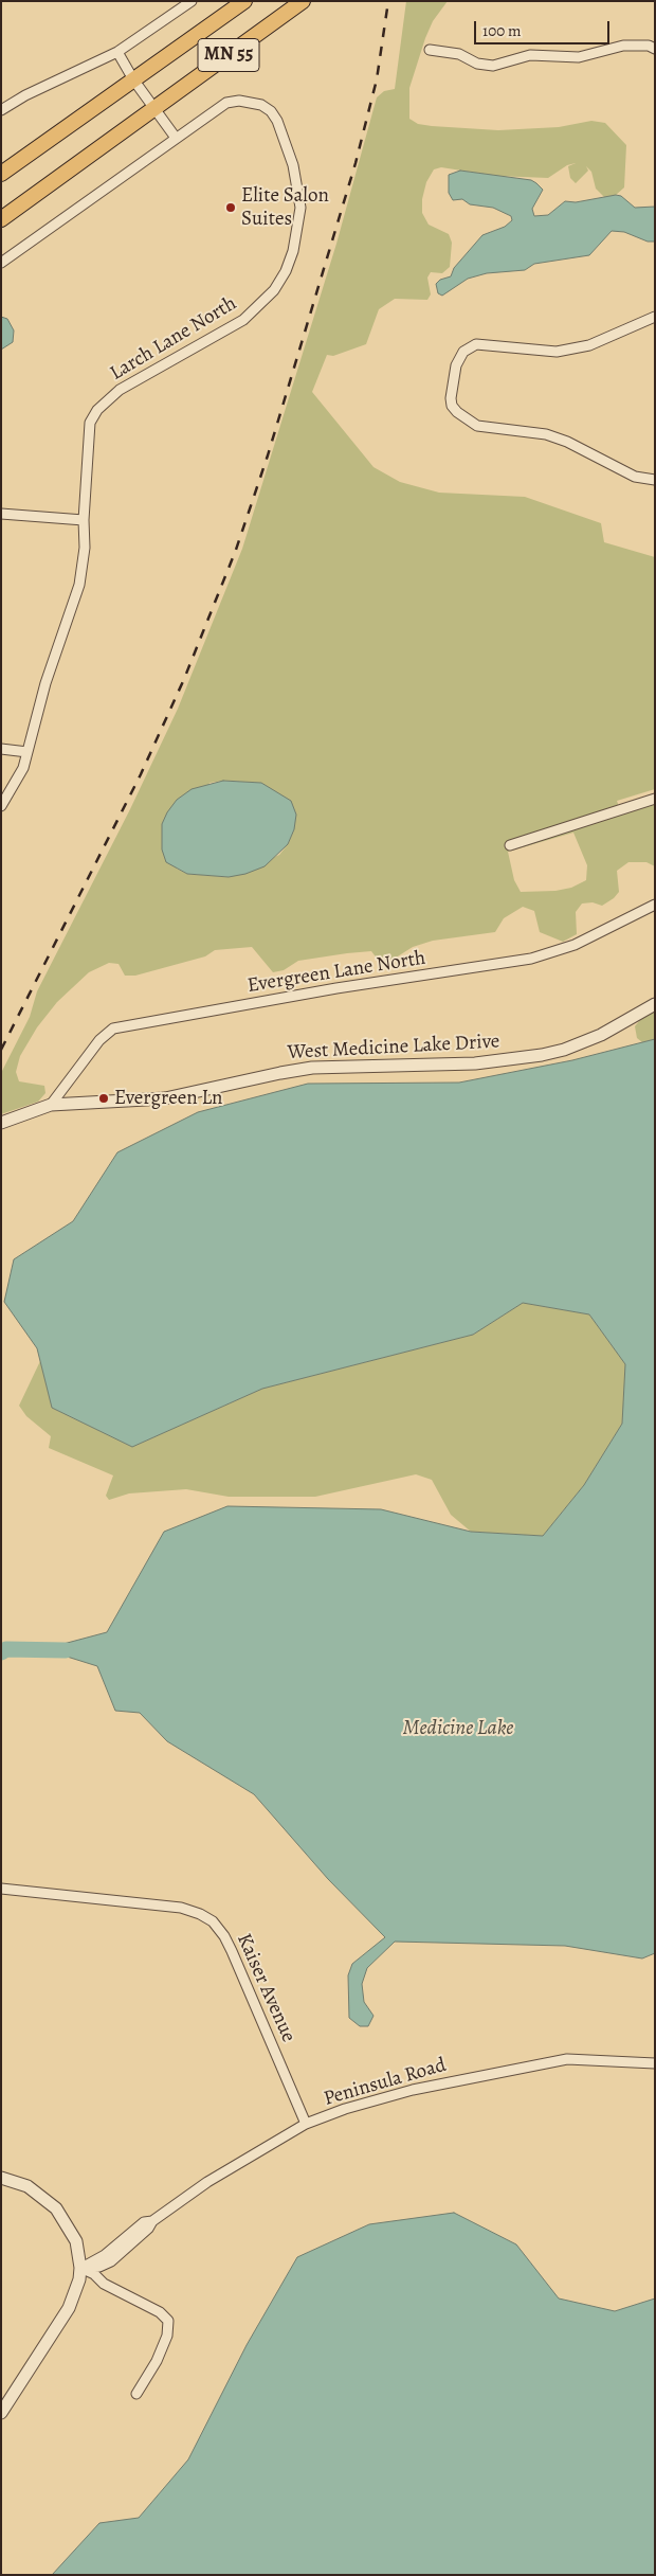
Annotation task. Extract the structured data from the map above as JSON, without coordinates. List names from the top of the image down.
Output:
{
  "streets": {
    "highway": ["MN 55"],
    "street": [
      "Larch Lane North",
      "Evergreen Lane North",
      "West Medicine Lake Drive",
      "Kaiser Avenue",
      "Peninsula Road"
    ]
  },
  "crossings": [
    ["Evergreen Lane North", "West Medicine Lake Drive"],
    ["Kaiser Avenue", "Peninsula Road"]
  ],
  "water": ["Medicine Lake"],
  "places": ["Elite Salon Suites", "Evergreen Ln"],
  "scale_bar": "100 m"
}
